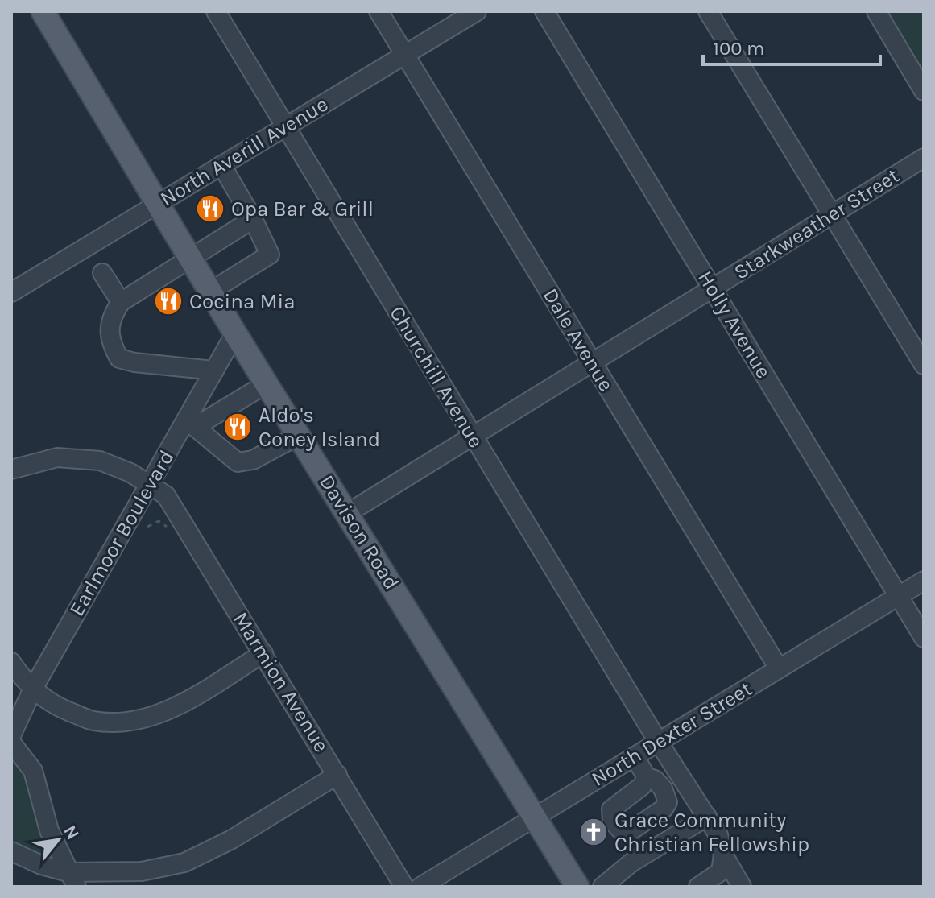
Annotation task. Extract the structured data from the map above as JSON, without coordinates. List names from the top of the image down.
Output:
{
  "streets": {
    "main road": ["Davison Road"],
    "street": [
      "North Averill Avenue",
      "Starkweather Street",
      "Holly Avenue",
      "Dale Avenue",
      "Churchill Avenue",
      "Earlmoor Boulevard",
      "Marmion Avenue",
      "North Dexter Street"
    ]
  },
  "crossings": [
    ["North Averill Avenue", "Dale Avenue"],
    ["North Averill Avenue", "Churchill Avenue"],
    ["North Averill Avenue", "Davison Road"],
    ["Starkweather Street", "Holly Avenue"],
    ["Starkweather Street", "Dale Avenue"],
    ["Starkweather Street", "Churchill Avenue"],
    ["Starkweather Street", "Davison Road"],
    ["Holly Avenue", "North Dexter Street"],
    ["Dale Avenue", "North Dexter Street"],
    ["Churchill Avenue", "North Dexter Street"],
    ["Davison Road", "Earlmoor Boulevard"],
    ["Davison Road", "North Dexter Street"],
    ["Earlmoor Boulevard", "Marmion Avenue"]
  ],
  "places": {
    "restaurant": ["Opa Bar & Grill", "Cocina Mia", "Aldo's Coney Island"],
    "church": ["Grace Community Christian Fellowship"]
  },
  "scale_bar": "100 m",
  "north": "top right"
}
